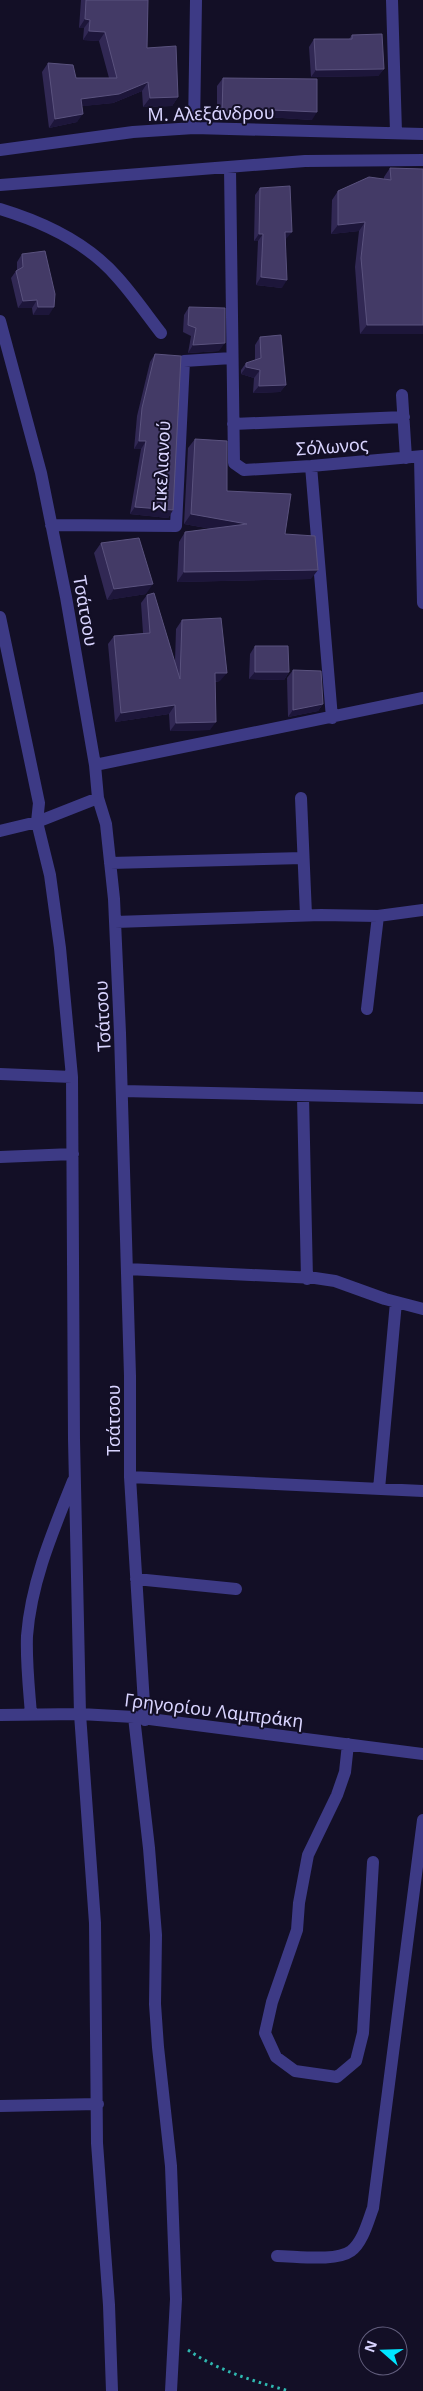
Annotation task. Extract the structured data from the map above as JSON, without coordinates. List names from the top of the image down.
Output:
{
  "streets": {
    "street": [
      "Μ. Αλεξάνδρου",
      "Σόλωνος",
      "Σικελιανού",
      "Τσάτσου",
      "Γρηγορίου Λαμπράκη"
    ]
  },
  "crossings": [
    ["Σικελιανού", "Τσάτσου"],
    ["Τσάτσου", "Γρηγορίου Λαμπράκη"]
  ],
  "north": "left"
}
